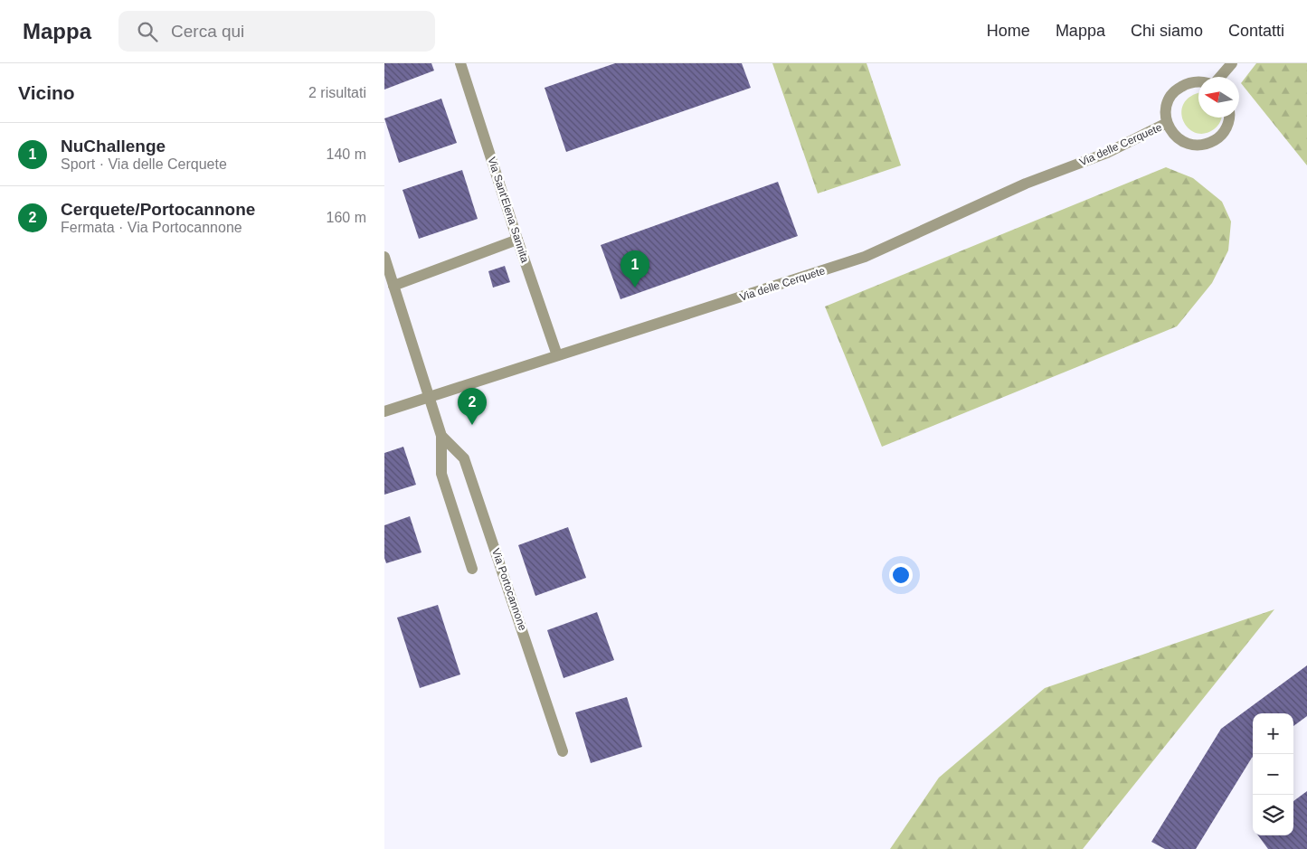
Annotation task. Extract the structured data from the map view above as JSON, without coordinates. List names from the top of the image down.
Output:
{
  "streets": {
    "street": ["Via delle Cerquete", "Via Sant'Elena Sannita", "Via Portocannone"]
  },
  "crossings": [
    ["Via delle Cerquete", "Via Sant'Elena Sannita"],
    ["Via delle Cerquete", "Via Portocannone"]
  ],
  "north": "left",
  "page": {
    "header": "Mappa",
    "search": "Cerca qui",
    "nav": [
      "Home",
      "Mappa",
      "Chi siamo",
      "Contatti"
    ],
    "heading": ["Vicino", "2 risultati"],
    "list": [
      {
        "mark": "1",
        "name": "NuChallenge",
        "note": "Sport · Via delle Cerquete",
        "value": "140 m"
      },
      {
        "mark": "2",
        "name": "Cerquete/Portocannone",
        "note": "Fermata · Via Portocannone",
        "value": "160 m"
      }
    ],
    "pins": ["1", "2"],
    "map_buttons": ["+", "−"]
  }
}
